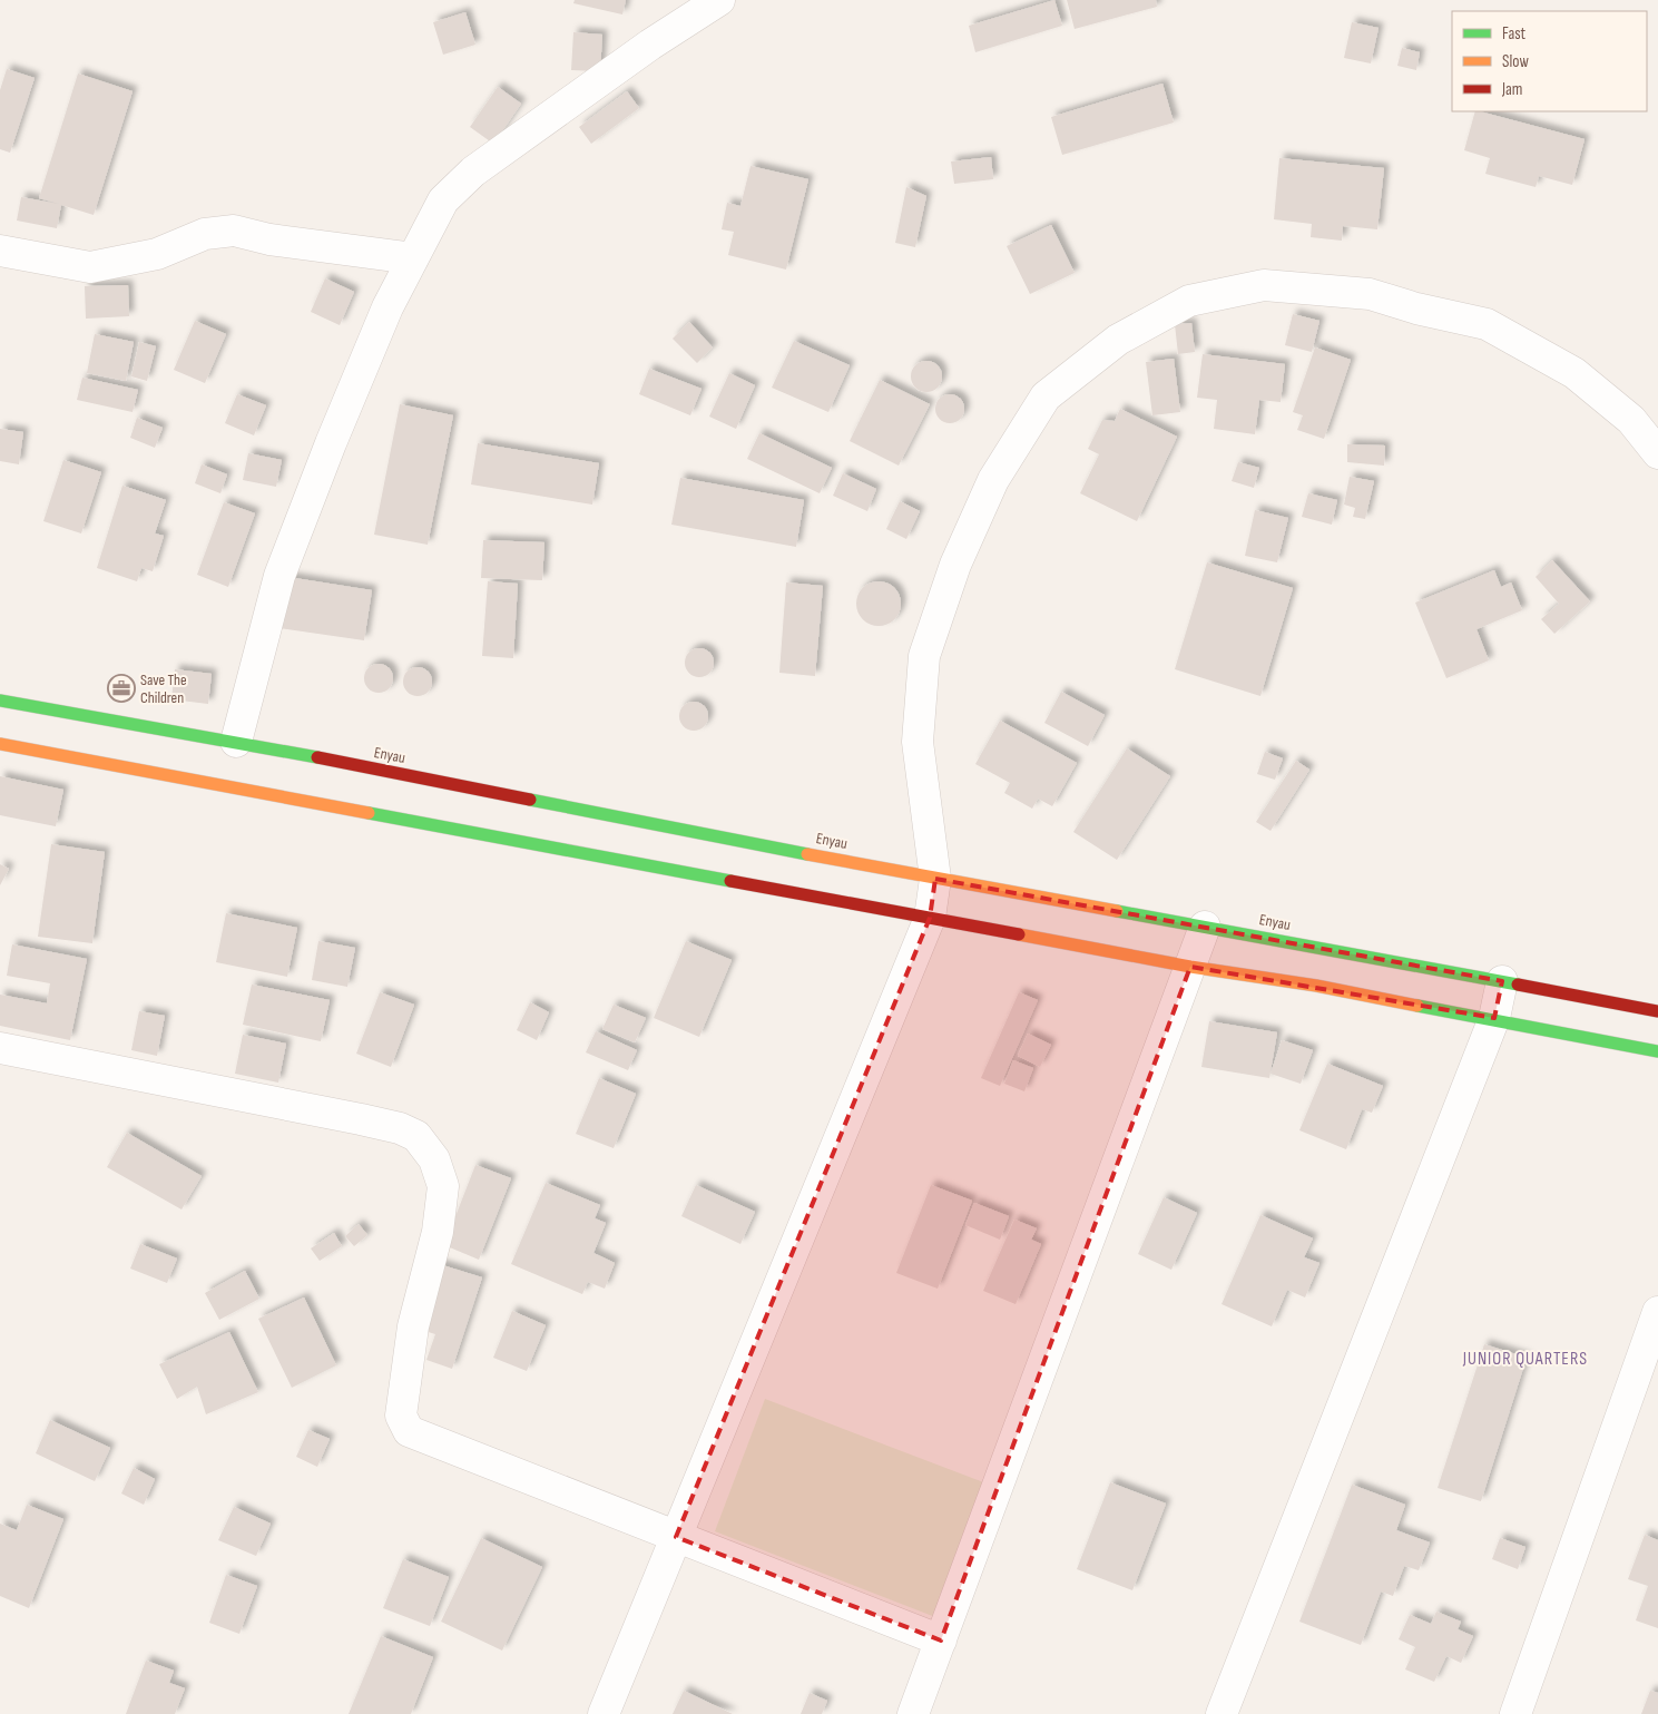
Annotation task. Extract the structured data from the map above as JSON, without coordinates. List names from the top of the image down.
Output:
{
  "streets": {
    "street": ["Enyau"]
  },
  "districts": ["JUNIOR QUARTERS"],
  "places": {
    "office": ["Save The Children"]
  },
  "legend": ["Fast", "Slow", "Jam"]
}
